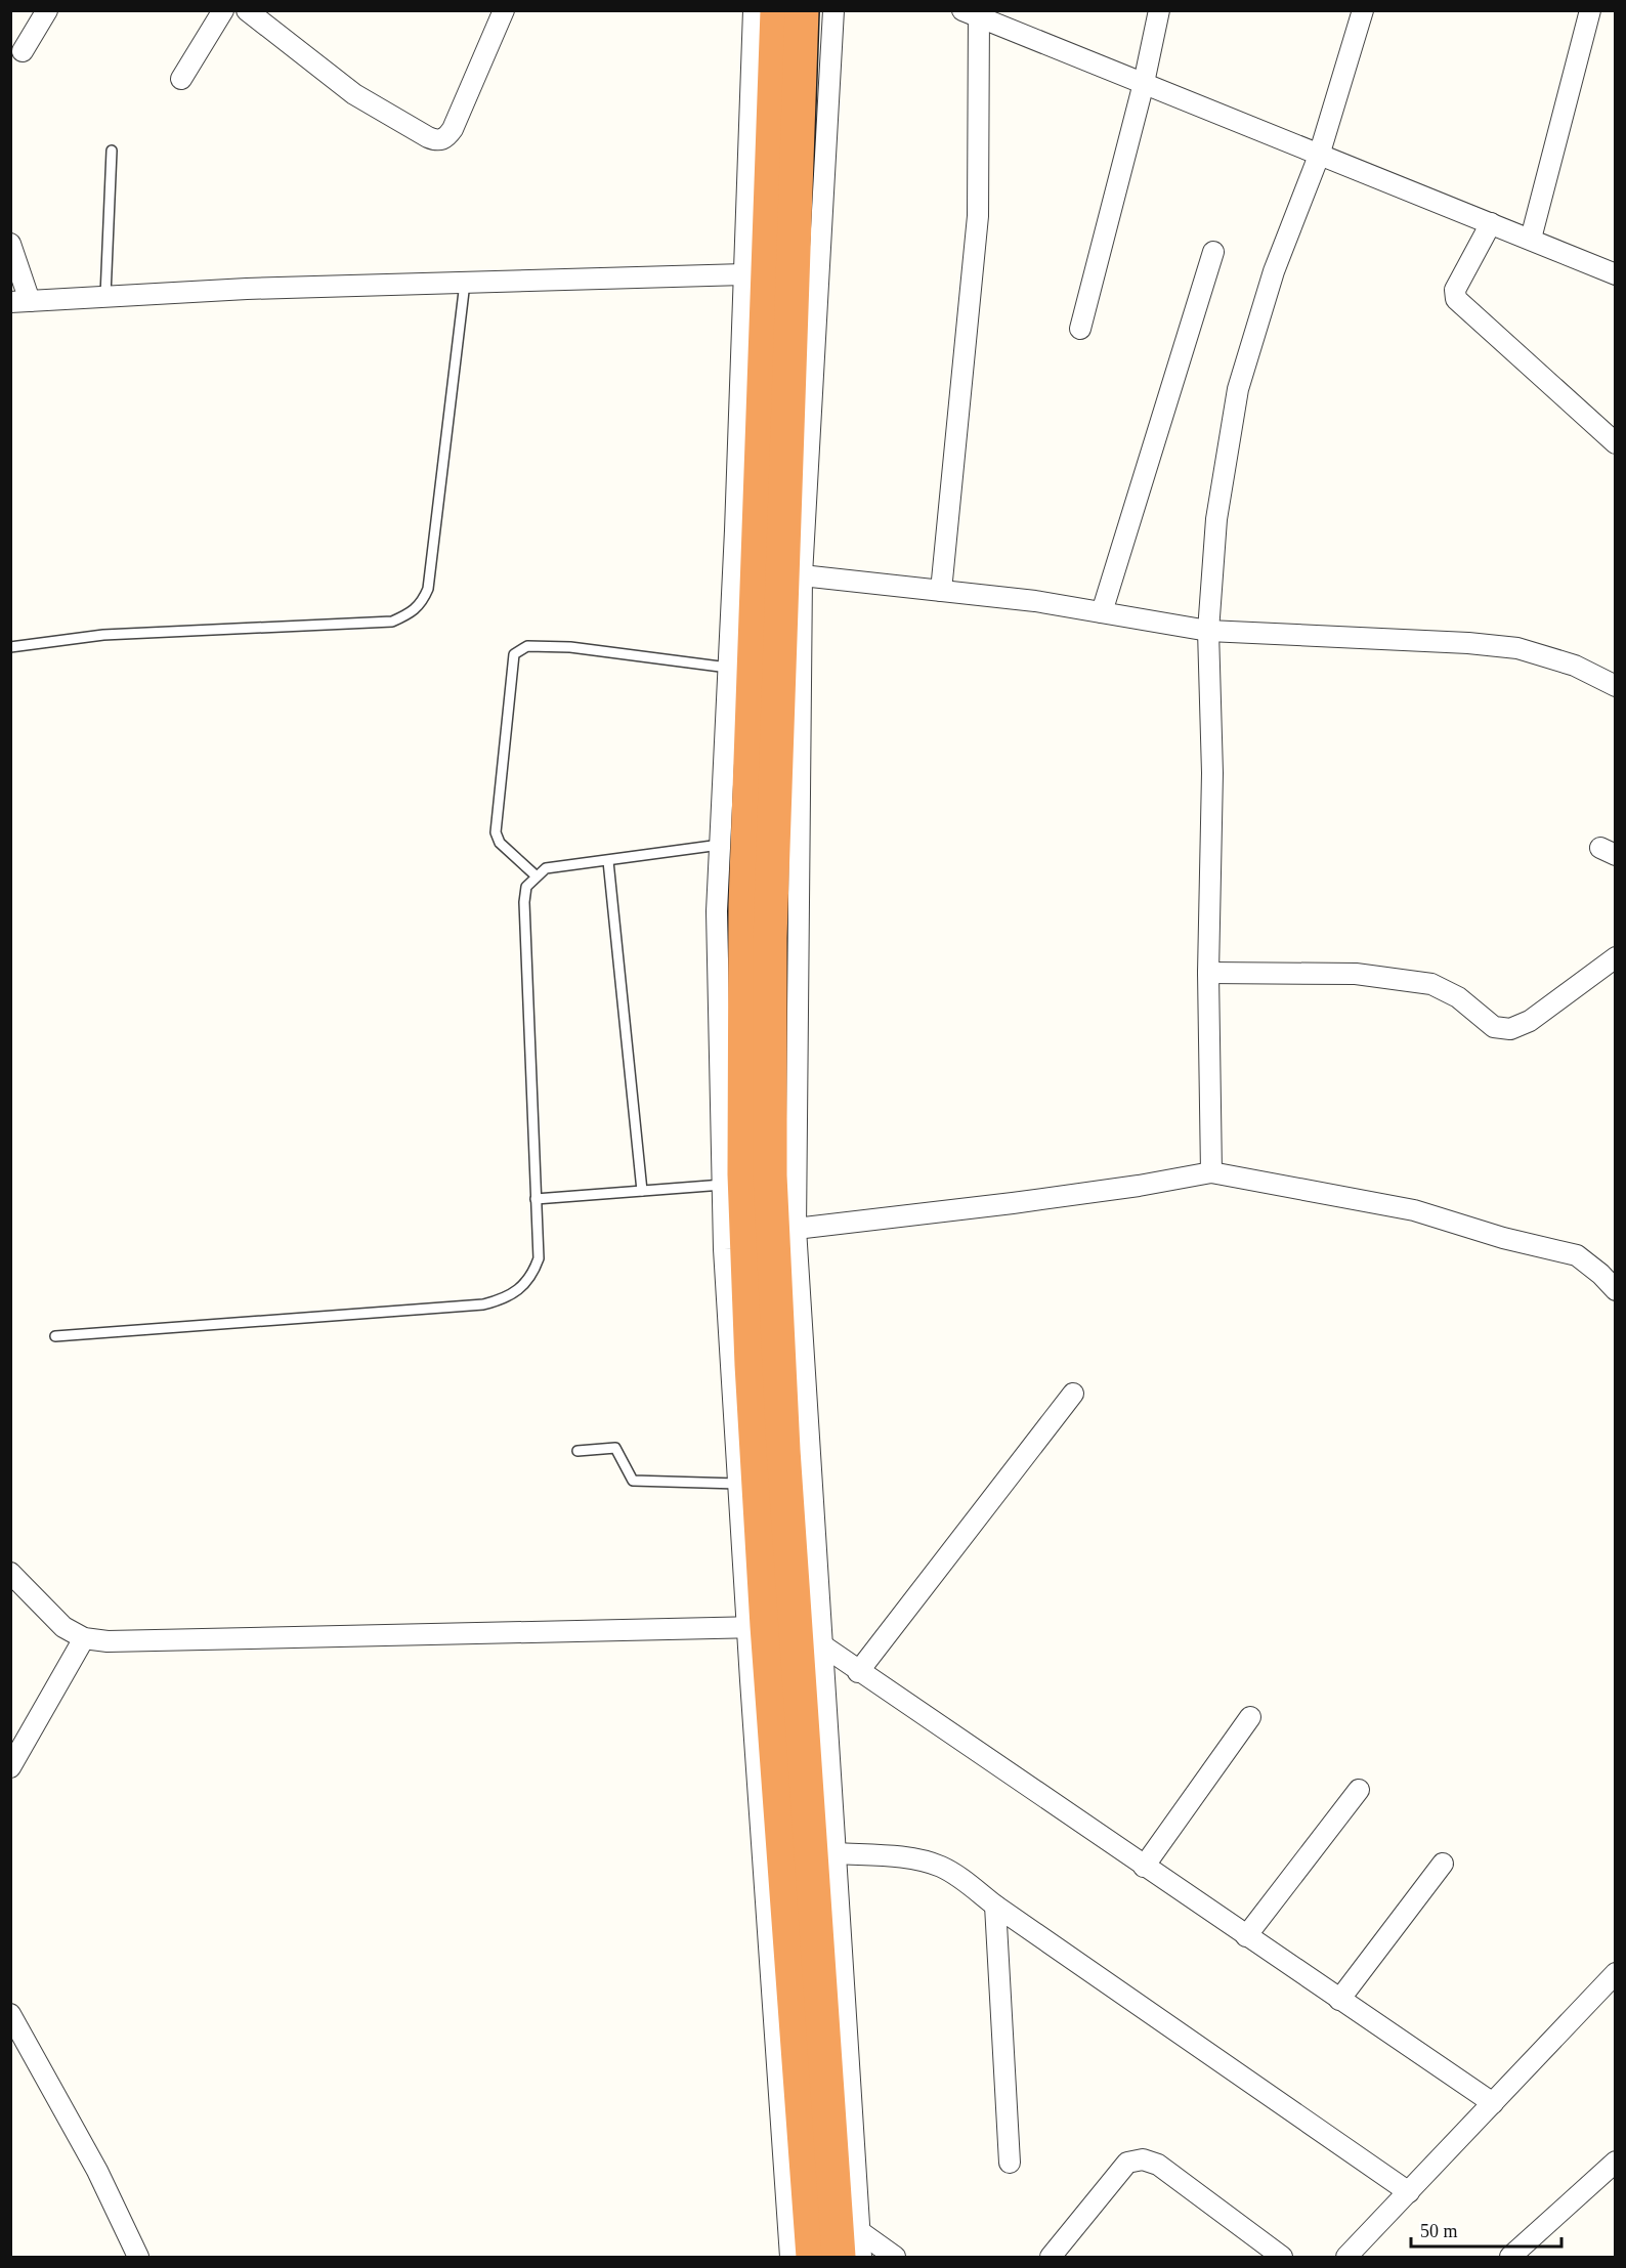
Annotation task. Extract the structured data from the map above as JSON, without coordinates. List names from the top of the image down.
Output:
{
  "scale_bar": "50 m"
}
